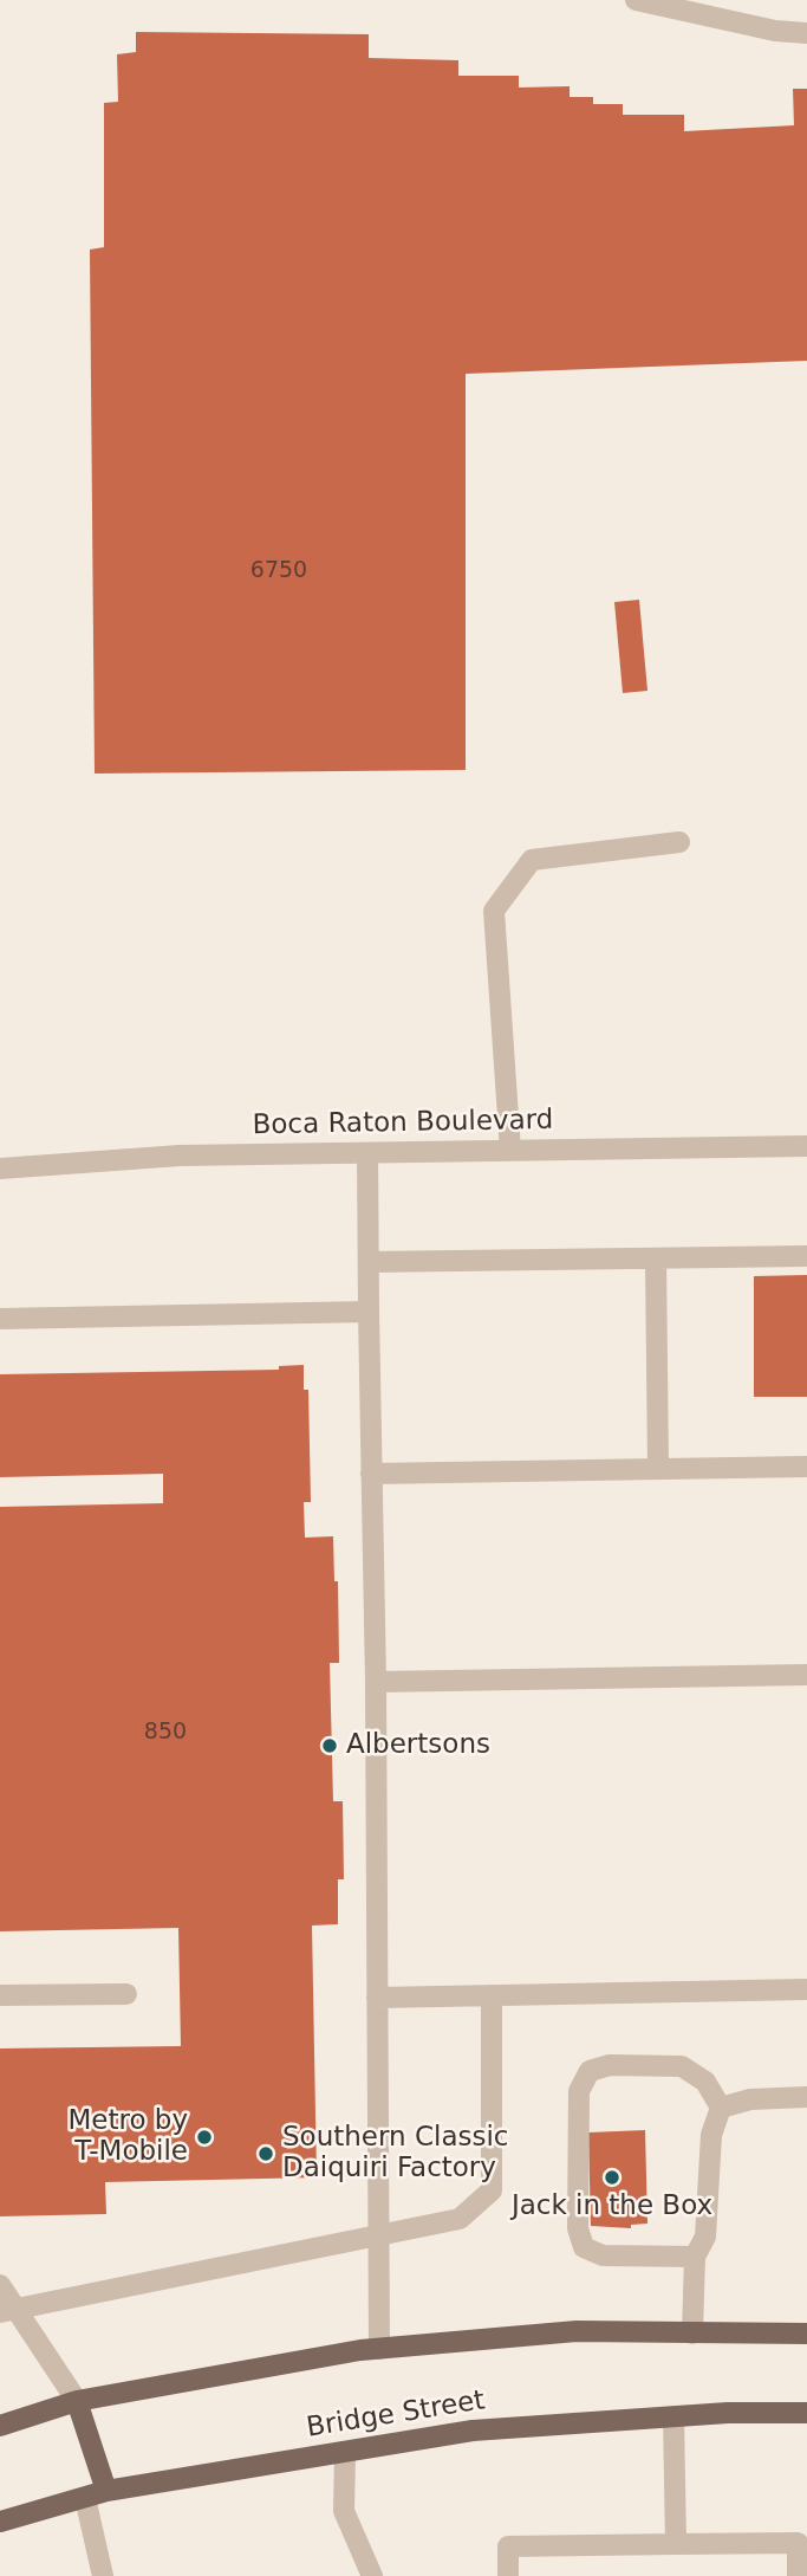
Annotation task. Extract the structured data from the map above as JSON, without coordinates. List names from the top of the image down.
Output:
{
  "streets": {
    "main road": ["Bridge Street"],
    "street": ["Boca Raton Boulevard"]
  },
  "places": [
    "Albertsons",
    "Metro by T-Mobile",
    "Southern Classic Daiquiri Factory",
    "Jack in the Box"
  ],
  "house_numbers": ["6750", "850"]
}
